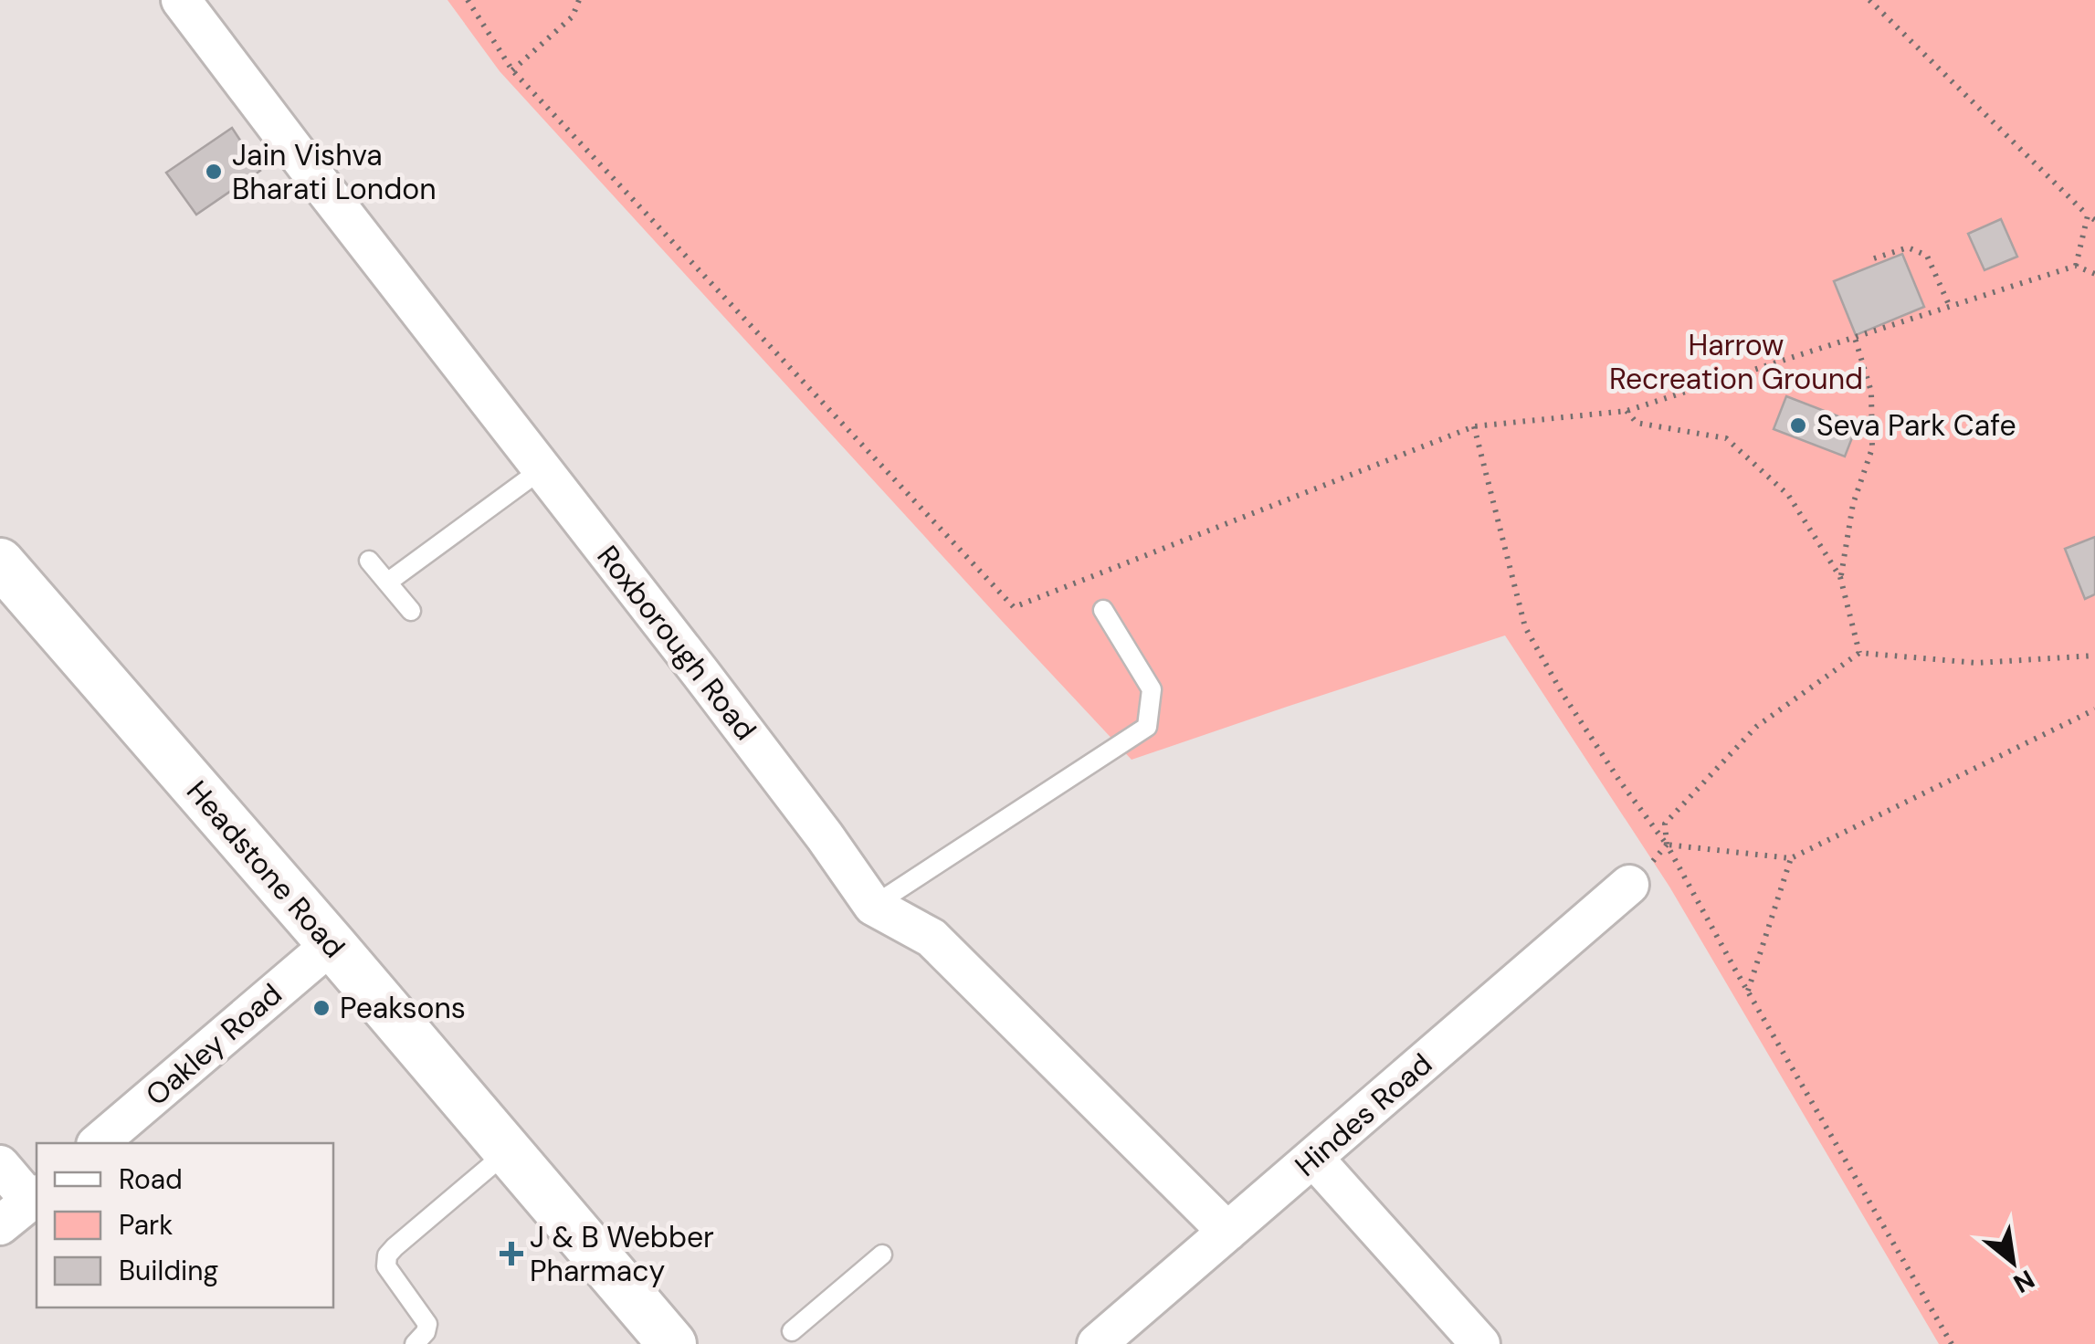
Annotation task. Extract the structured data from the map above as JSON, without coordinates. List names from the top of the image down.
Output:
{
  "streets": {
    "street": [
      "Roxborough Road",
      "Headstone Road",
      "Oakley Road",
      "Hindes Road"
    ]
  },
  "crossings": [
    ["Roxborough Road", "Hindes Road"],
    ["Headstone Road", "Oakley Road"]
  ],
  "parks": ["Harrow Recreation Ground"],
  "places": {
    "other": ["Jain Vishva Bharati London", "Seva Park Cafe", "Peaksons"],
    "health": ["J & B Webber Pharmacy"]
  },
  "legend": ["Road", "Park", "Building"],
  "north": "bottom right"
}
